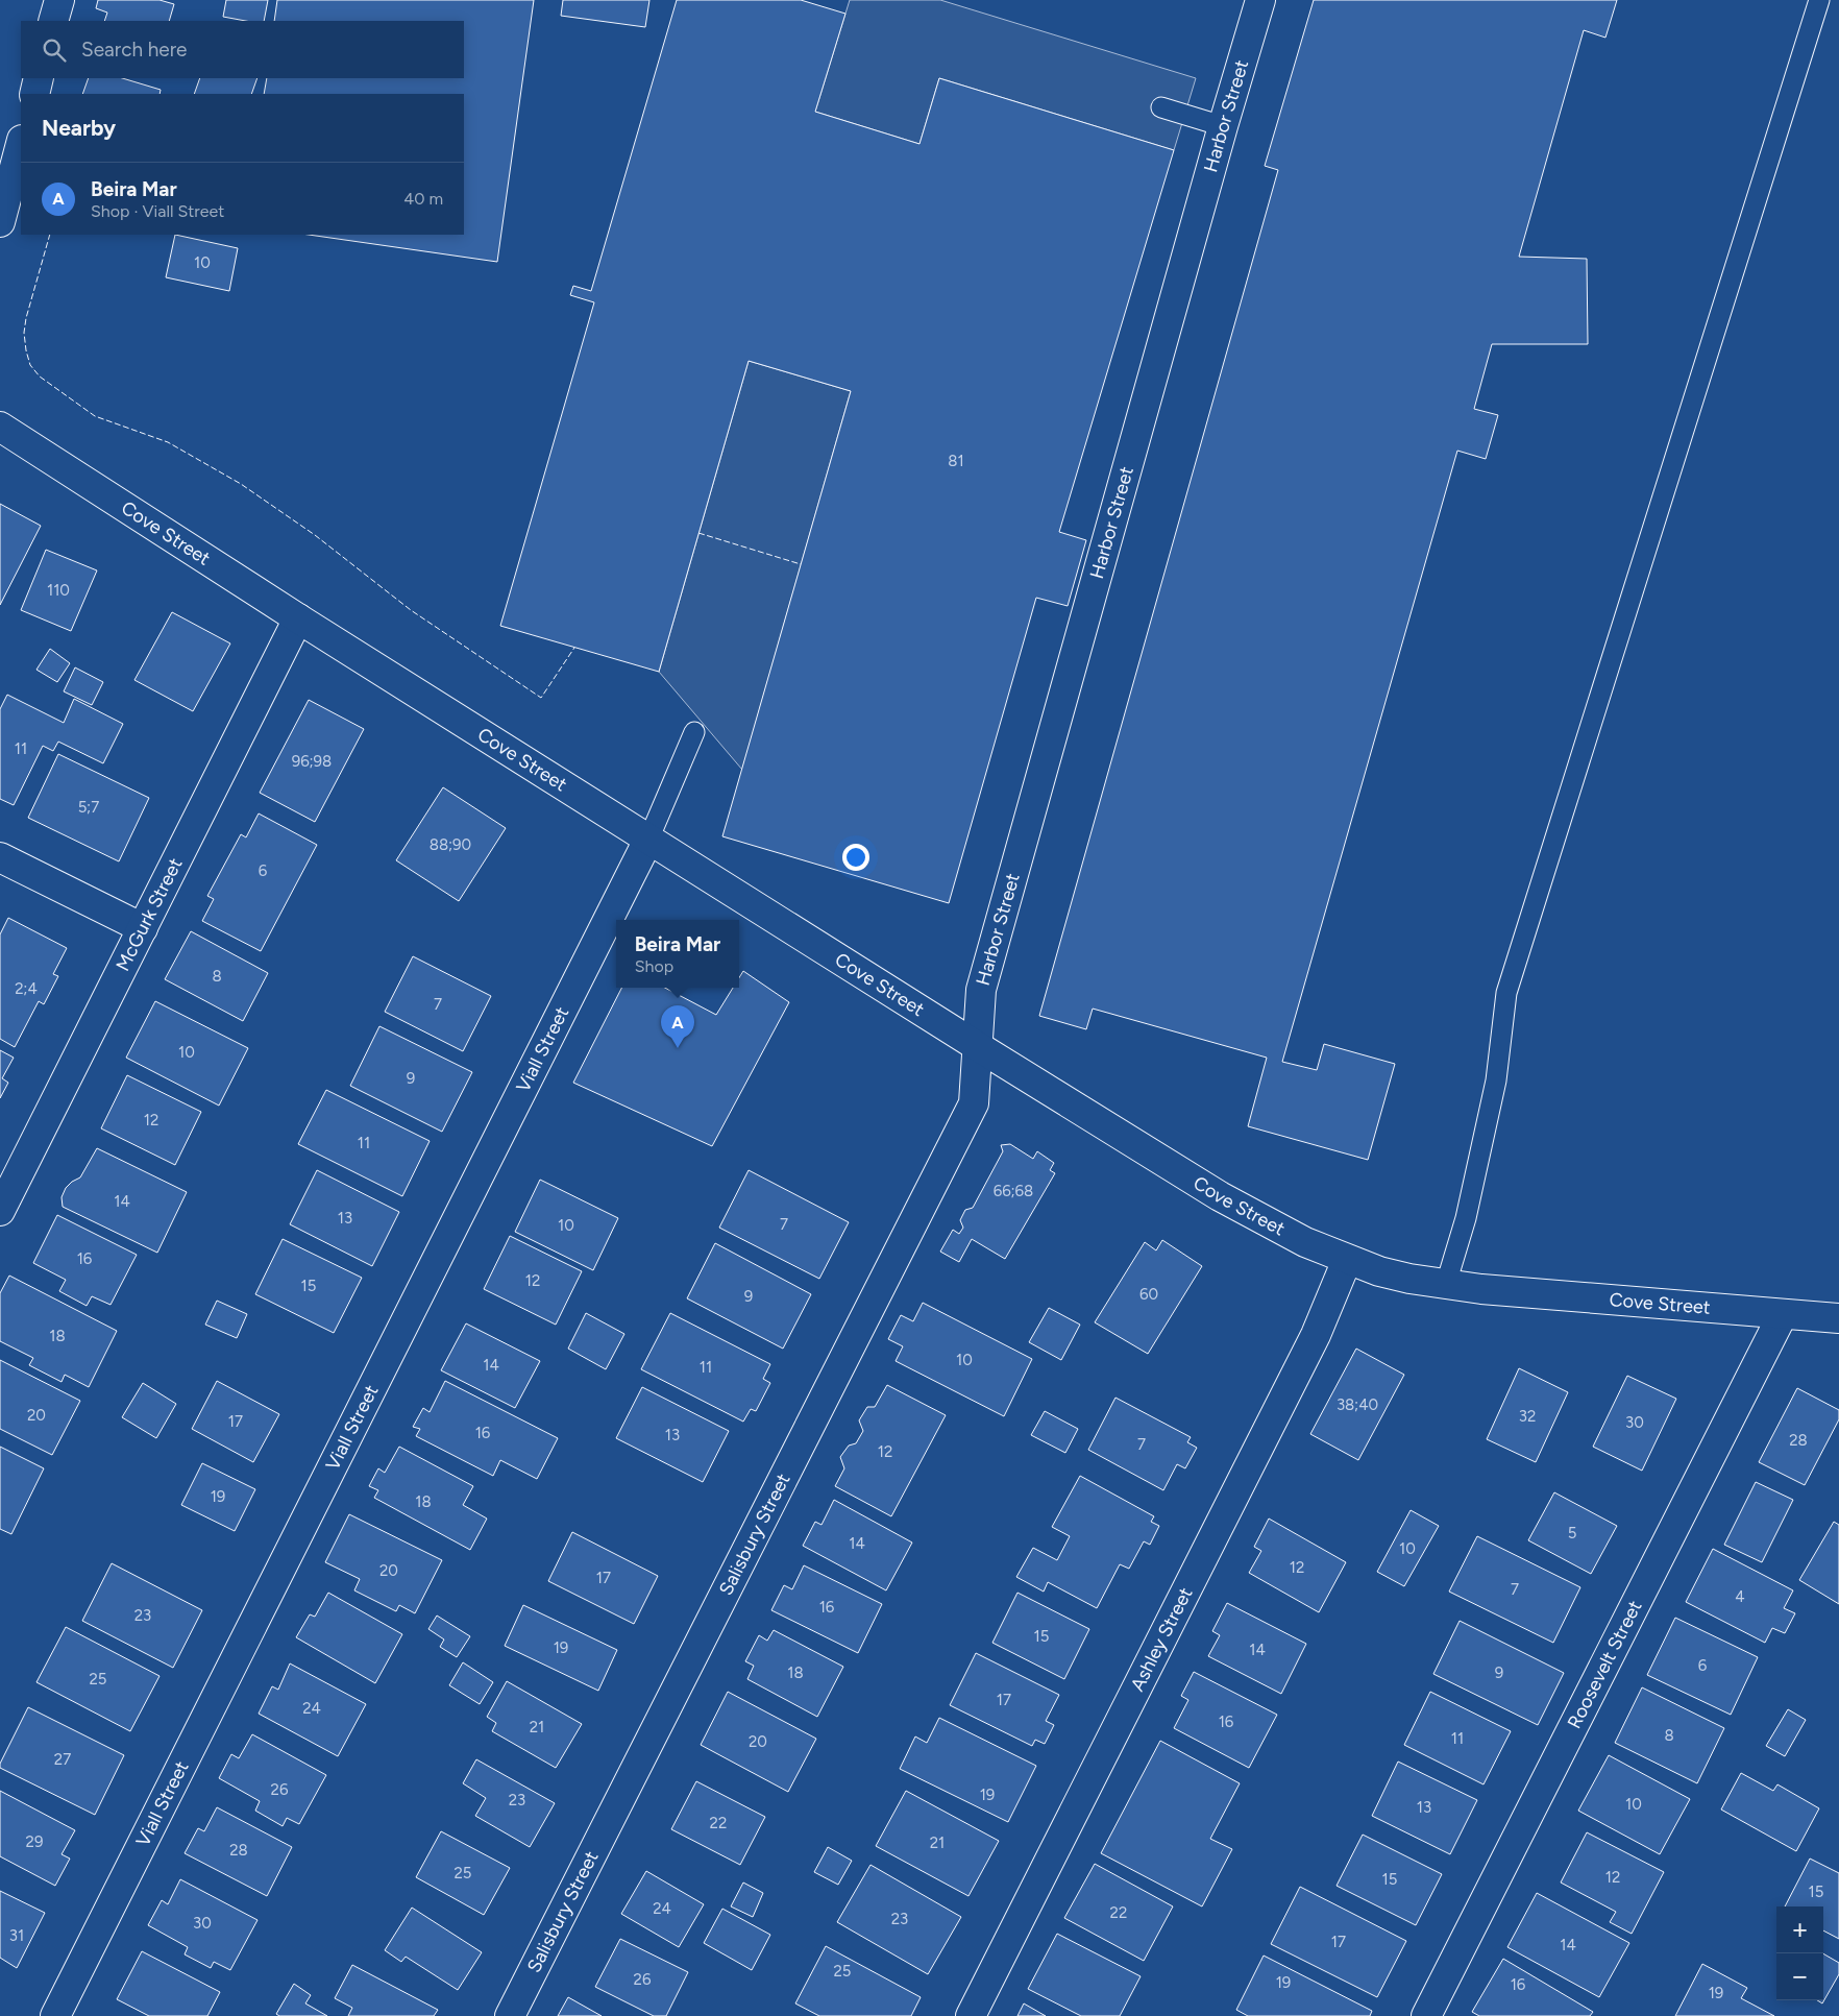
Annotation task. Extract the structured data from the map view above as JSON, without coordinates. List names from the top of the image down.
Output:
{
  "streets": {
    "street": [
      "Harbor Street",
      "Cove Street",
      "McGurk Street",
      "Viall Street",
      "Salisbury Street",
      "Ashley Street",
      "Roosevelt Street"
    ]
  },
  "crossings": [
    ["Harbor Street", "Cove Street"],
    ["Harbor Street", "Salisbury Street"],
    ["Cove Street", "McGurk Street"],
    ["Cove Street", "Viall Street"],
    ["Cove Street", "Salisbury Street"],
    ["Cove Street", "Ashley Street"],
    ["Cove Street", "Roosevelt Street"]
  ],
  "house_numbers": [
    "10",
    "81",
    "110",
    "11",
    "96;98",
    "5;7",
    "88;90",
    "6",
    "8",
    "2;4",
    "7",
    "10",
    "9",
    "12",
    "11",
    "66;68",
    "14",
    "13",
    "7",
    "10",
    "16",
    "12",
    "15",
    "60",
    "9",
    "18",
    "10",
    "14",
    "11",
    "38;40",
    "20",
    "32",
    "17",
    "30",
    "16",
    "13",
    "28",
    "7",
    "12",
    "19",
    "18",
    "5",
    "14",
    "10",
    "12",
    "20",
    "17",
    "7",
    "4",
    "16",
    "23",
    "15",
    "19",
    "14",
    "6",
    "18",
    "9",
    "25",
    "17",
    "24",
    "16",
    "21",
    "8",
    "11",
    "20",
    "27",
    "26",
    "19",
    "23",
    "10",
    "13",
    "22",
    "29",
    "21",
    "28",
    "25",
    "12",
    "15",
    "15",
    "24",
    "22",
    "23",
    "30",
    "31",
    "17",
    "14",
    "25",
    "26",
    "19",
    "16",
    "19"
  ],
  "page": {
    "search": "Search here",
    "heading": "Nearby",
    "list": [
      {
        "mark": "A",
        "name": "Beira Mar",
        "note": "Shop · Viall Street",
        "value": "40 m"
      }
    ],
    "popup": ["Beira Mar", "Shop"],
    "pins": "A",
    "map_buttons": ["+", "−"]
  }
}
